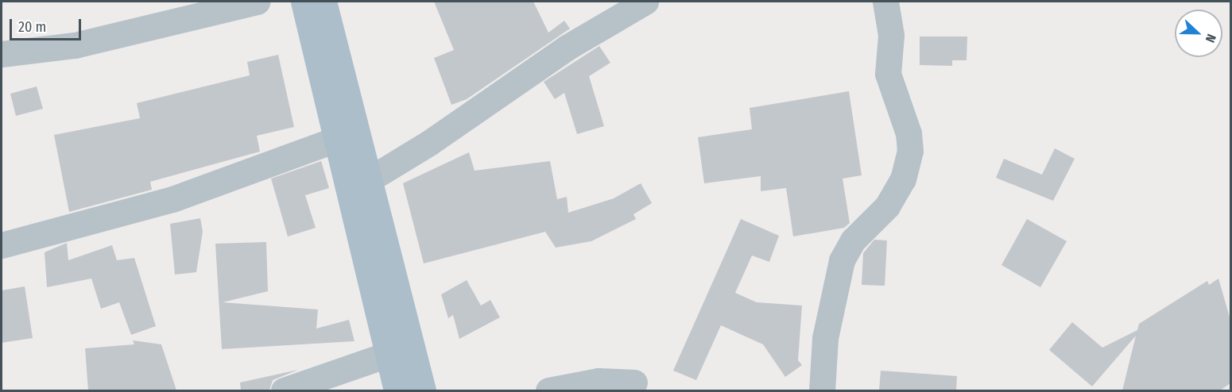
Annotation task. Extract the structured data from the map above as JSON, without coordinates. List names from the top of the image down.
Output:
{
  "scale_bar": "20 m",
  "north": "right"
}
